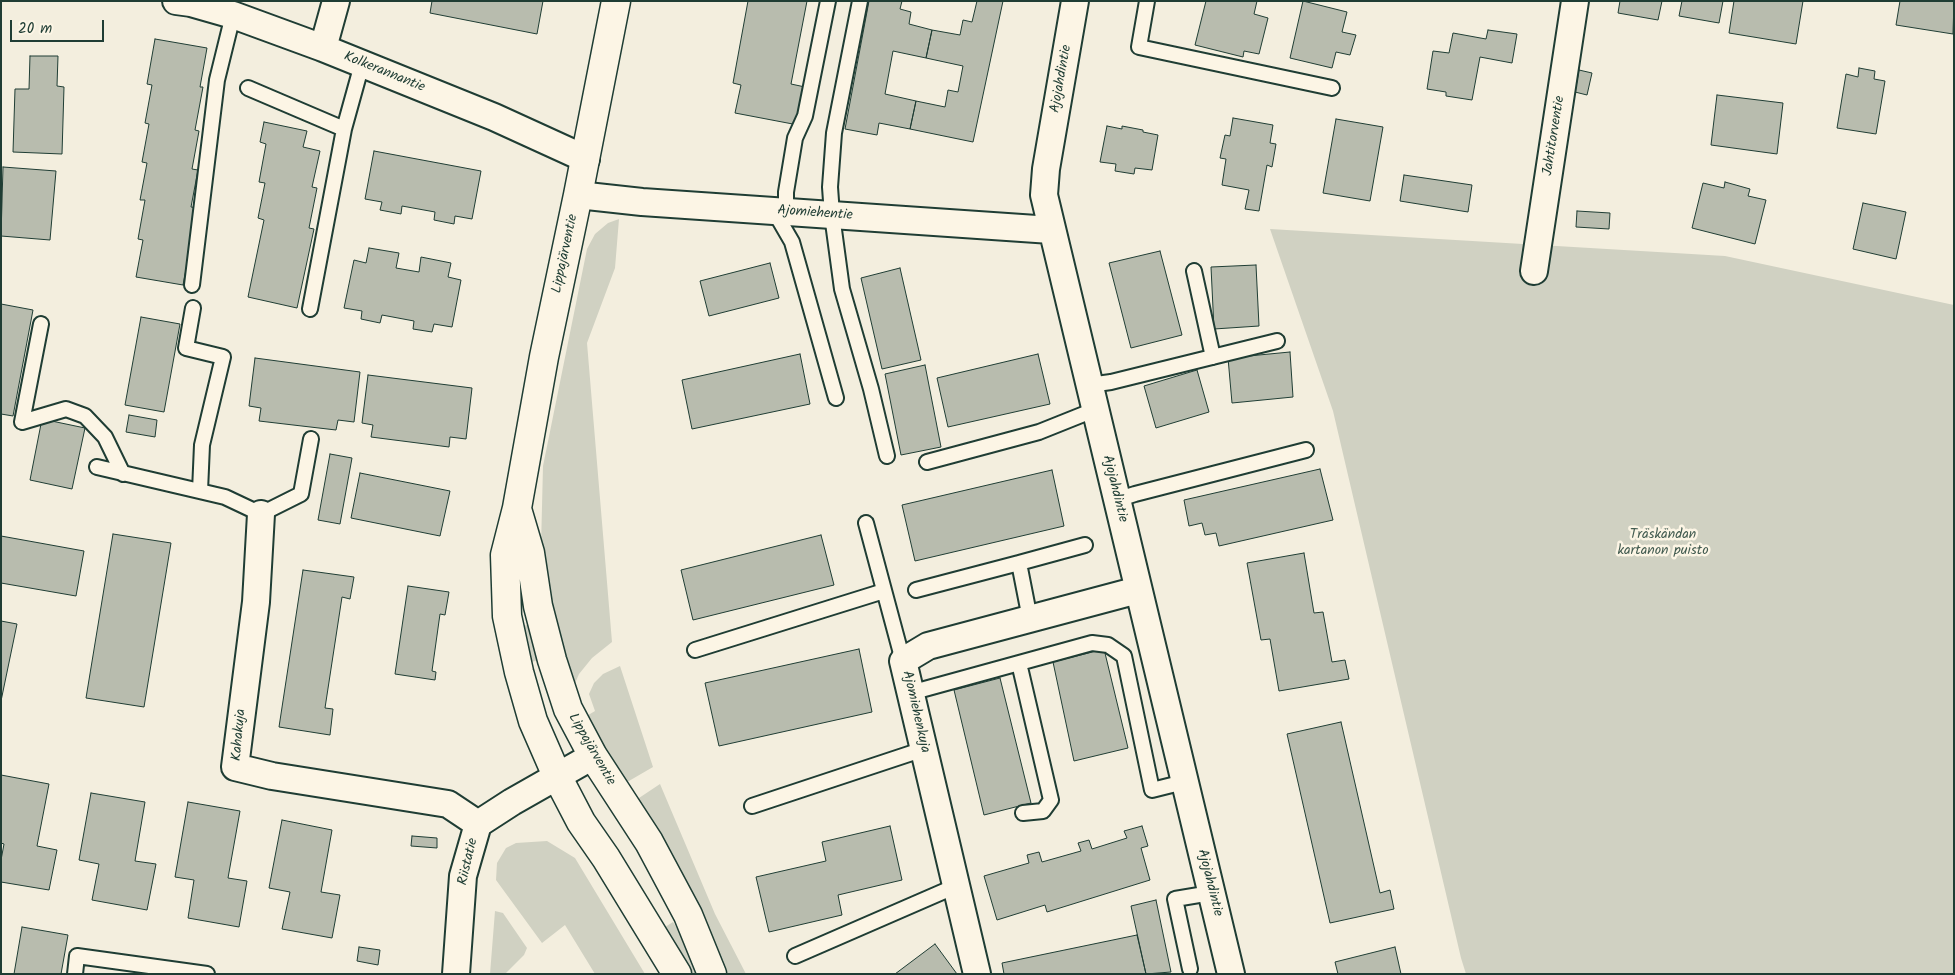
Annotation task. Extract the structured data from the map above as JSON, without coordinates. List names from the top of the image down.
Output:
{
  "streets": {
    "main road": ["Lippajärventie"],
    "street": [
      "Kolkerannantie",
      "Ajojahdintie",
      "Jahtitorventie",
      "Ajomiehentie",
      "Ajomiehenkuja",
      "Kahakuja",
      "Riistatie"
    ]
  },
  "crossings": [
    ["Kolkerannantie", "Lippajärventie"],
    ["Ajojahdintie", "Ajomiehentie"],
    ["Ajojahdintie", "Ajomiehenkuja"],
    ["Ajomiehentie", "Lippajärventie"],
    ["Lippajärventie", "Riistatie"],
    ["Kahakuja", "Riistatie"]
  ],
  "parks": ["Träskändan kartanon puisto"],
  "scale_bar": "20 m"
}
